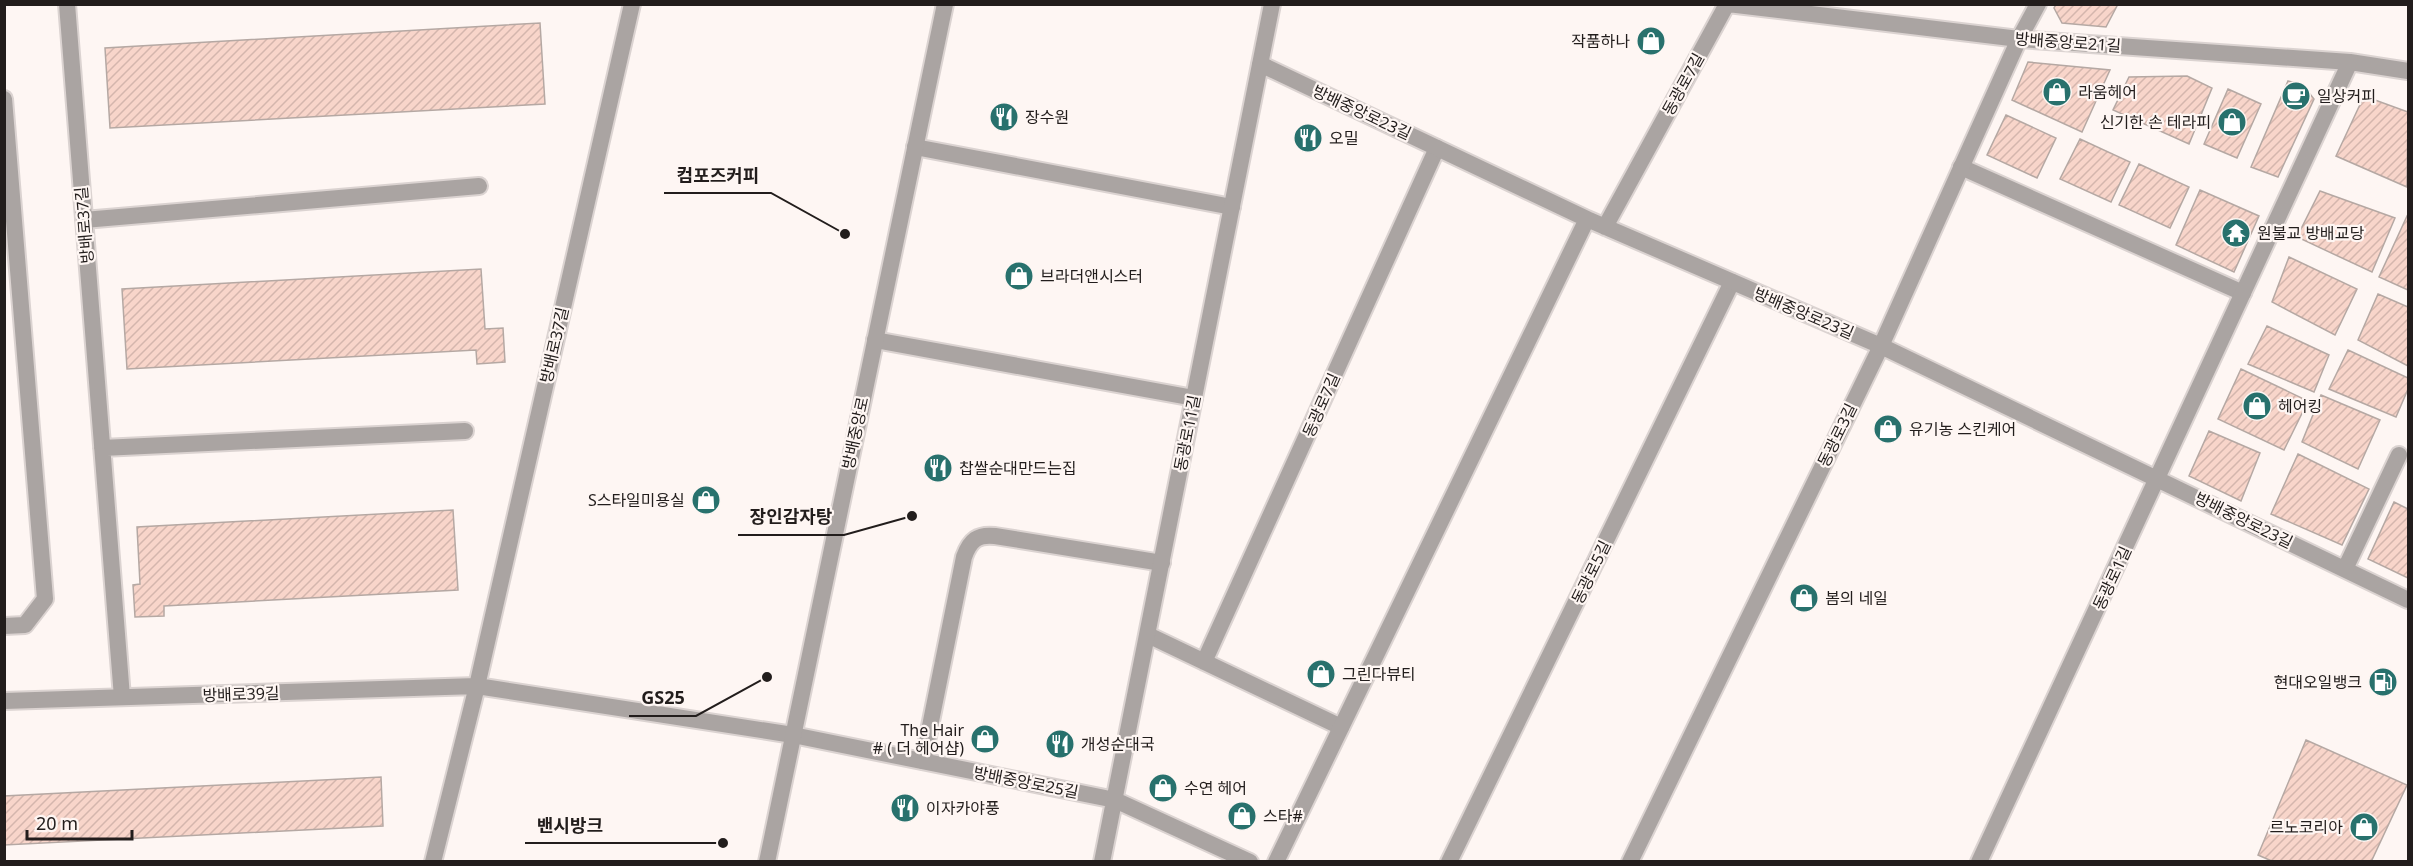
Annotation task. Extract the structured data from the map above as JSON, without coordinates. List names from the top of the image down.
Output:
{
  "streets": {
    "street": [
      "방배중앙로21길",
      "동광로7길",
      "방배중앙로23길",
      "방배로37길",
      "방배중앙로",
      "동광로11길",
      "동광로3길",
      "동광로5길",
      "동광로1길",
      "방배로39길",
      "방배중앙로25길"
    ]
  },
  "crossings": [
    ["방배중앙로21길", "동광로7길"],
    ["방배중앙로21길", "동광로3길"],
    ["방배중앙로21길", "동광로1길"],
    ["동광로7길", "방배중앙로23길"],
    ["방배중앙로23길", "동광로11길"],
    ["방배중앙로23길", "동광로3길"],
    ["방배중앙로23길", "동광로5길"],
    ["방배중앙로23길", "동광로1길"],
    ["방배로37길", "방배로39길"],
    ["방배중앙로", "방배로39길"],
    ["방배중앙로", "방배중앙로25길"],
    ["동광로11길", "방배중앙로25길"],
    ["방배로39길", "방배중앙로25길"]
  ],
  "places": {
    "shop": [
      "작품하나",
      "라움헤어",
      "신기한 손 테라피",
      "브라더앤시스터",
      "헤어킹",
      "유기농 스킨케어",
      "S스타일미용실",
      "봄의 네일",
      "그린다뷰티",
      "The Hair # ( 더 헤어샵)",
      "수연 헤어",
      "스타#",
      "르노코리아"
    ],
    "cafe": ["일상커피"],
    "restaurant": [
      "장수원",
      "오밀",
      "찹쌀순대만드는집",
      "개성순대국",
      "이자카야풍"
    ],
    "temple": ["원불교 방배교당"],
    "other": [
      "컴포즈커피",
      "장인감자탕",
      "GS25",
      "밴시방크"
    ],
    "fuel station": ["현대오일뱅크"]
  },
  "scale_bar": "20 m"
}
